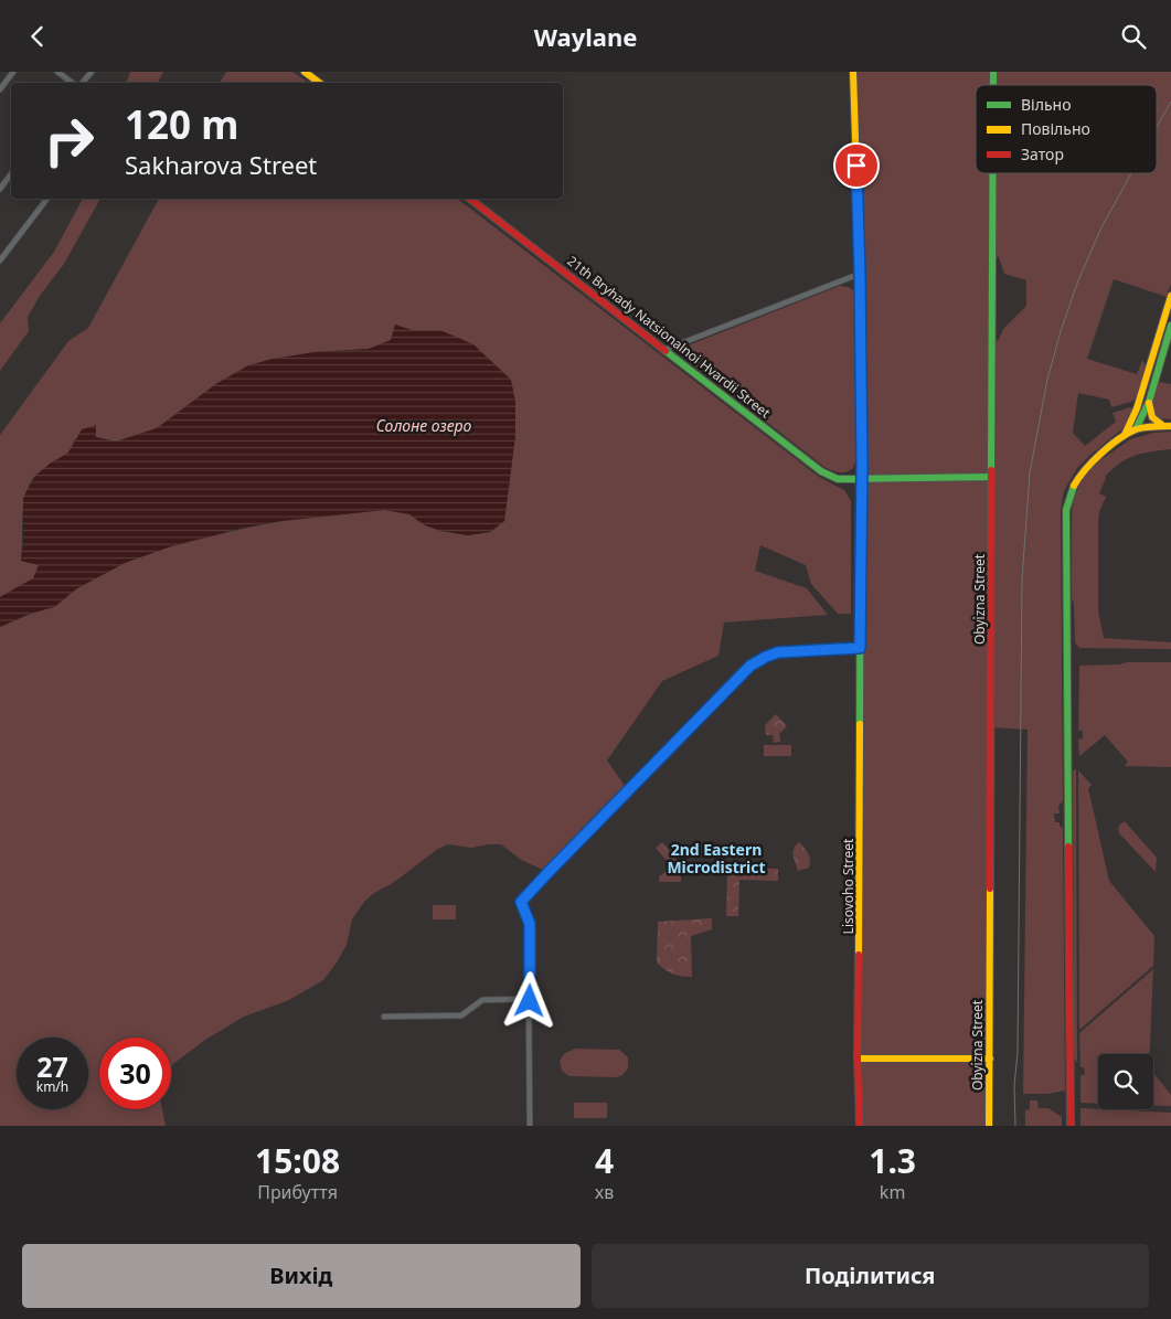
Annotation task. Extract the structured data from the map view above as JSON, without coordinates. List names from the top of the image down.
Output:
{
  "streets": {
    "street": ["21th Bryhady Natsionalnoi Hvardii Street", "Obyizna Street", "Lisovoho Street"]
  },
  "crossings": [
    ["21th Bryhady Natsionalnoi Hvardii Street", "Obyizna Street"],
    ["21th Bryhady Natsionalnoi Hvardii Street", "Lisovoho Street"]
  ],
  "districts": ["2nd Eastern Microdistrict"],
  "water": ["Солоне озеро"],
  "legend": ["Вільно", "Повільно", "Затор"],
  "page": {
    "header": "Waylane",
    "turn": ["120 m", "Sakharova Street"],
    "speed": "27 km/h",
    "limit": "30",
    "eta": [
      "15:08",
      "Прибуття",
      "4",
      "хв",
      "1.3",
      "km"
    ],
    "buttons": ["Вихід", "Поділитися"]
  }
}
